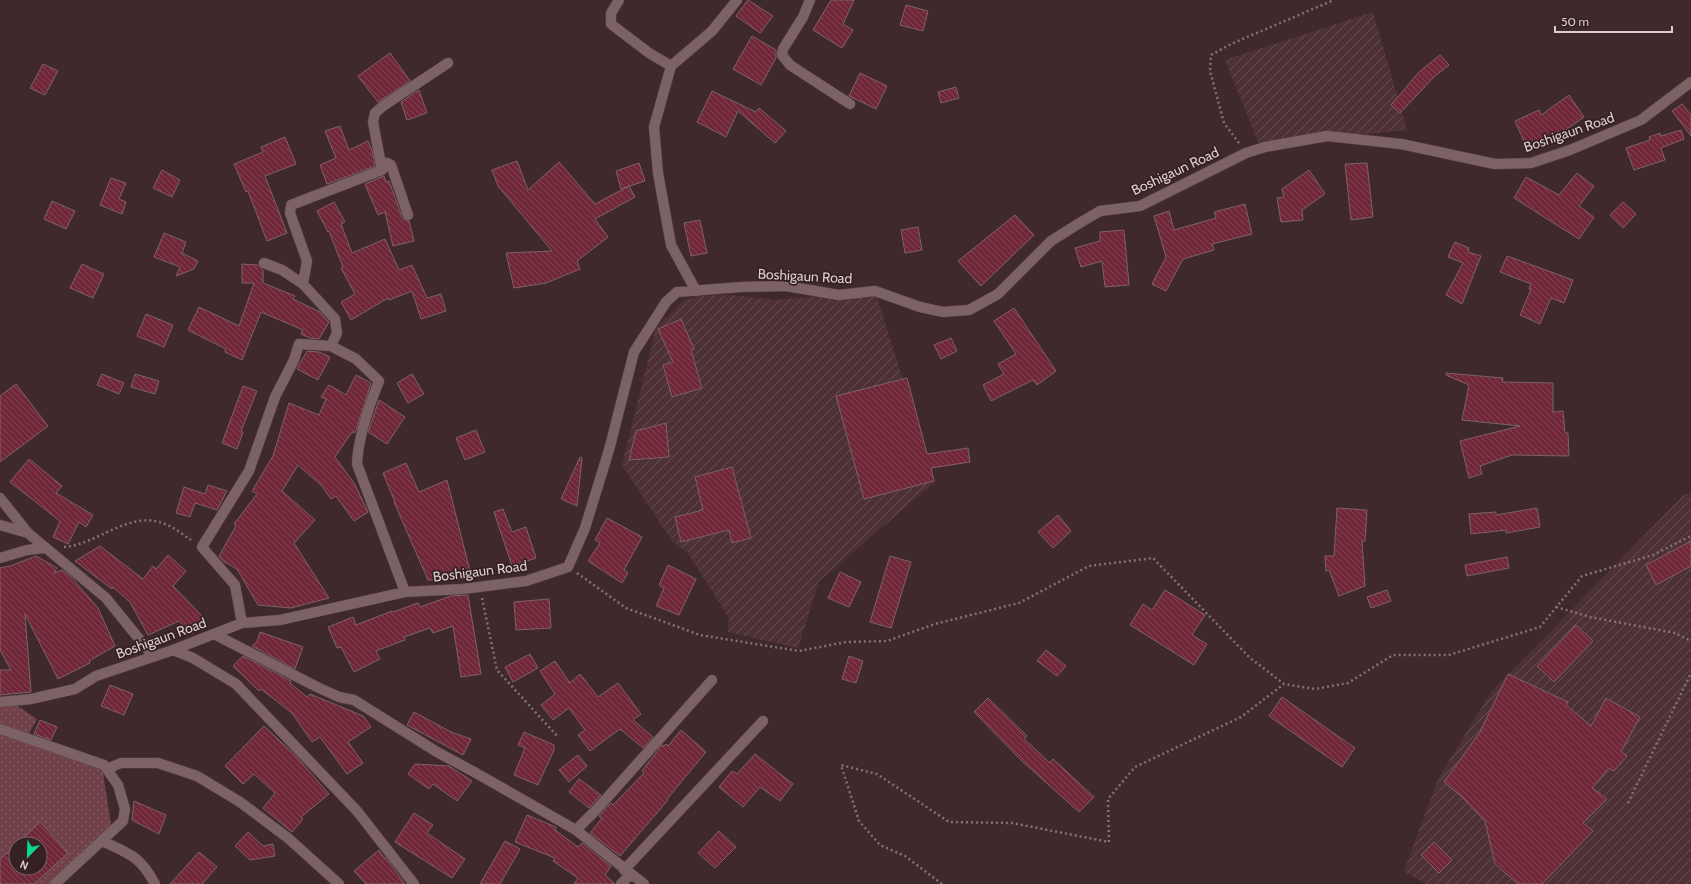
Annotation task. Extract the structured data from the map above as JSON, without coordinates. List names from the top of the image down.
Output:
{
  "streets": {
    "street": ["Boshigaun Road"]
  },
  "scale_bar": "50 m",
  "north": "bottom left"
}
